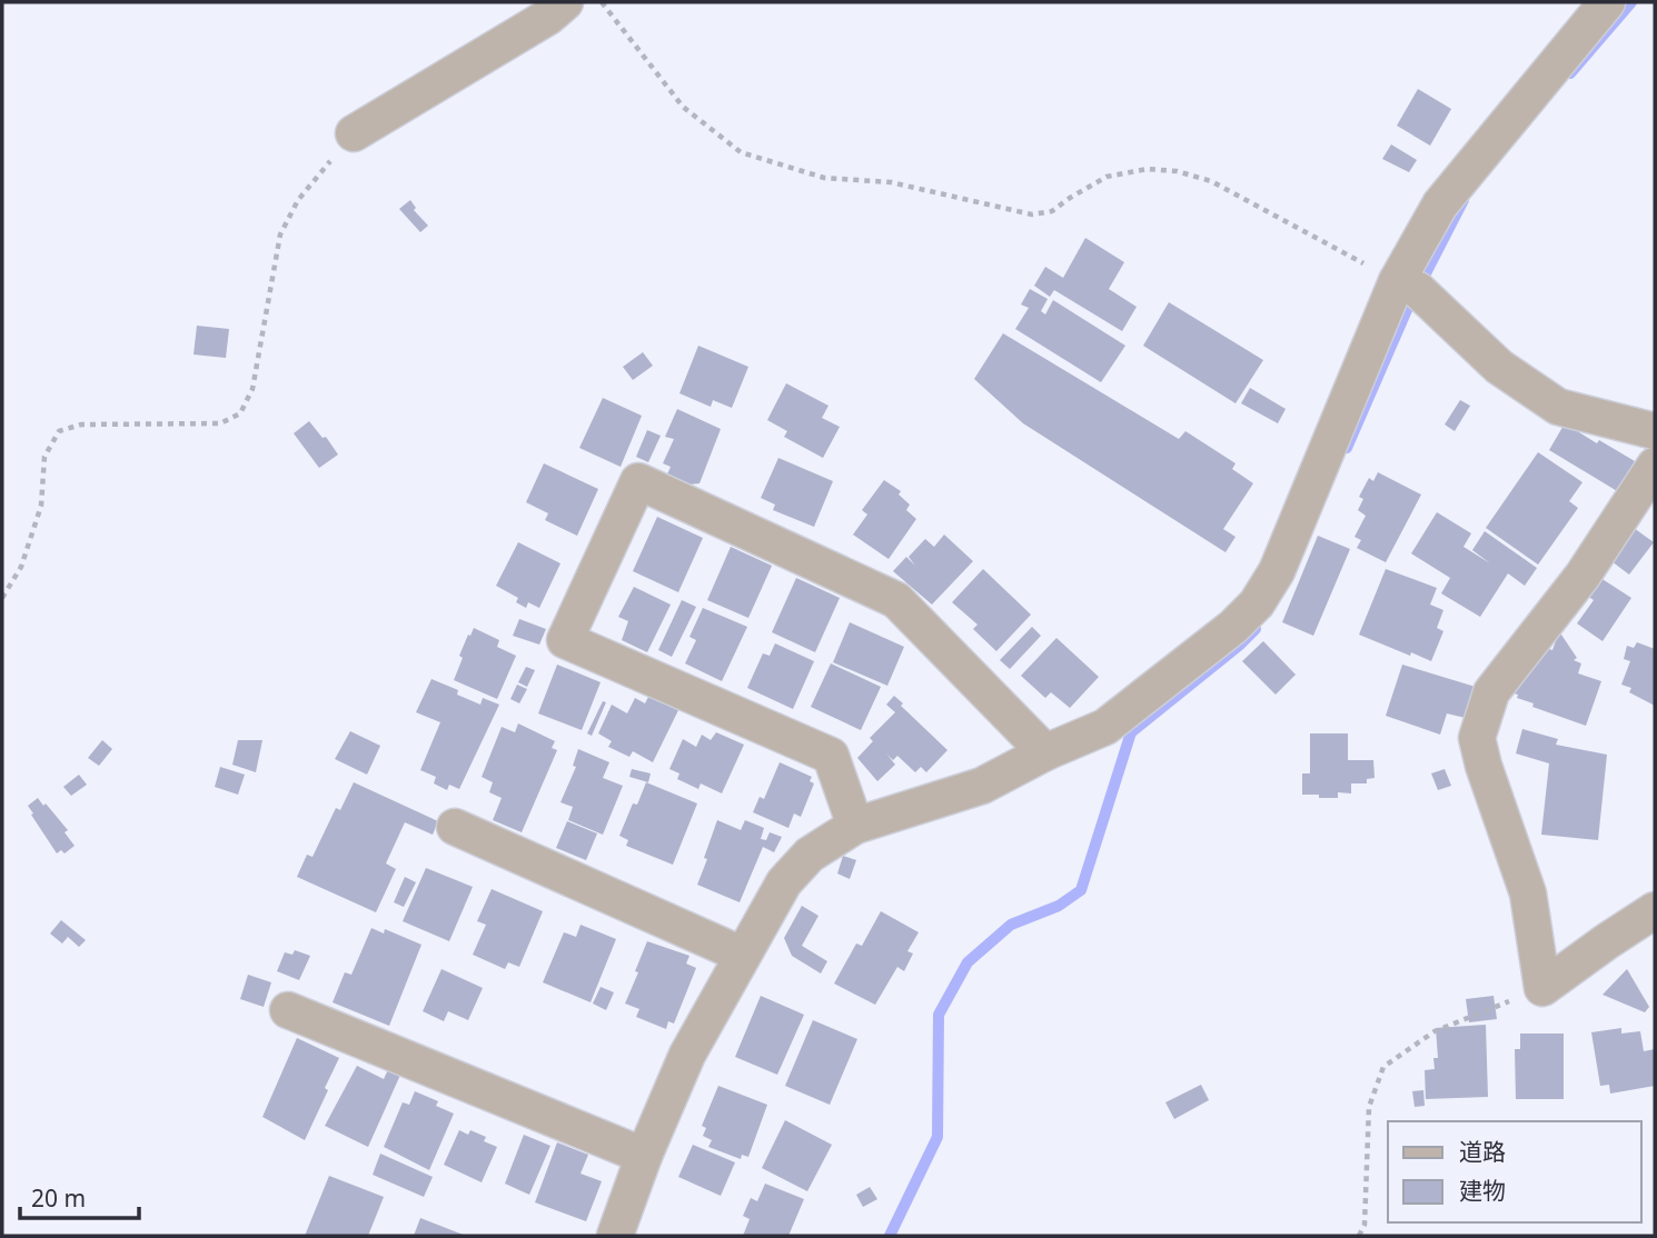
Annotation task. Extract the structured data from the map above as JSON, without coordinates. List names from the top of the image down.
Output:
{
  "legend": ["道路", "建物"],
  "scale_bar": "20 m"
}
